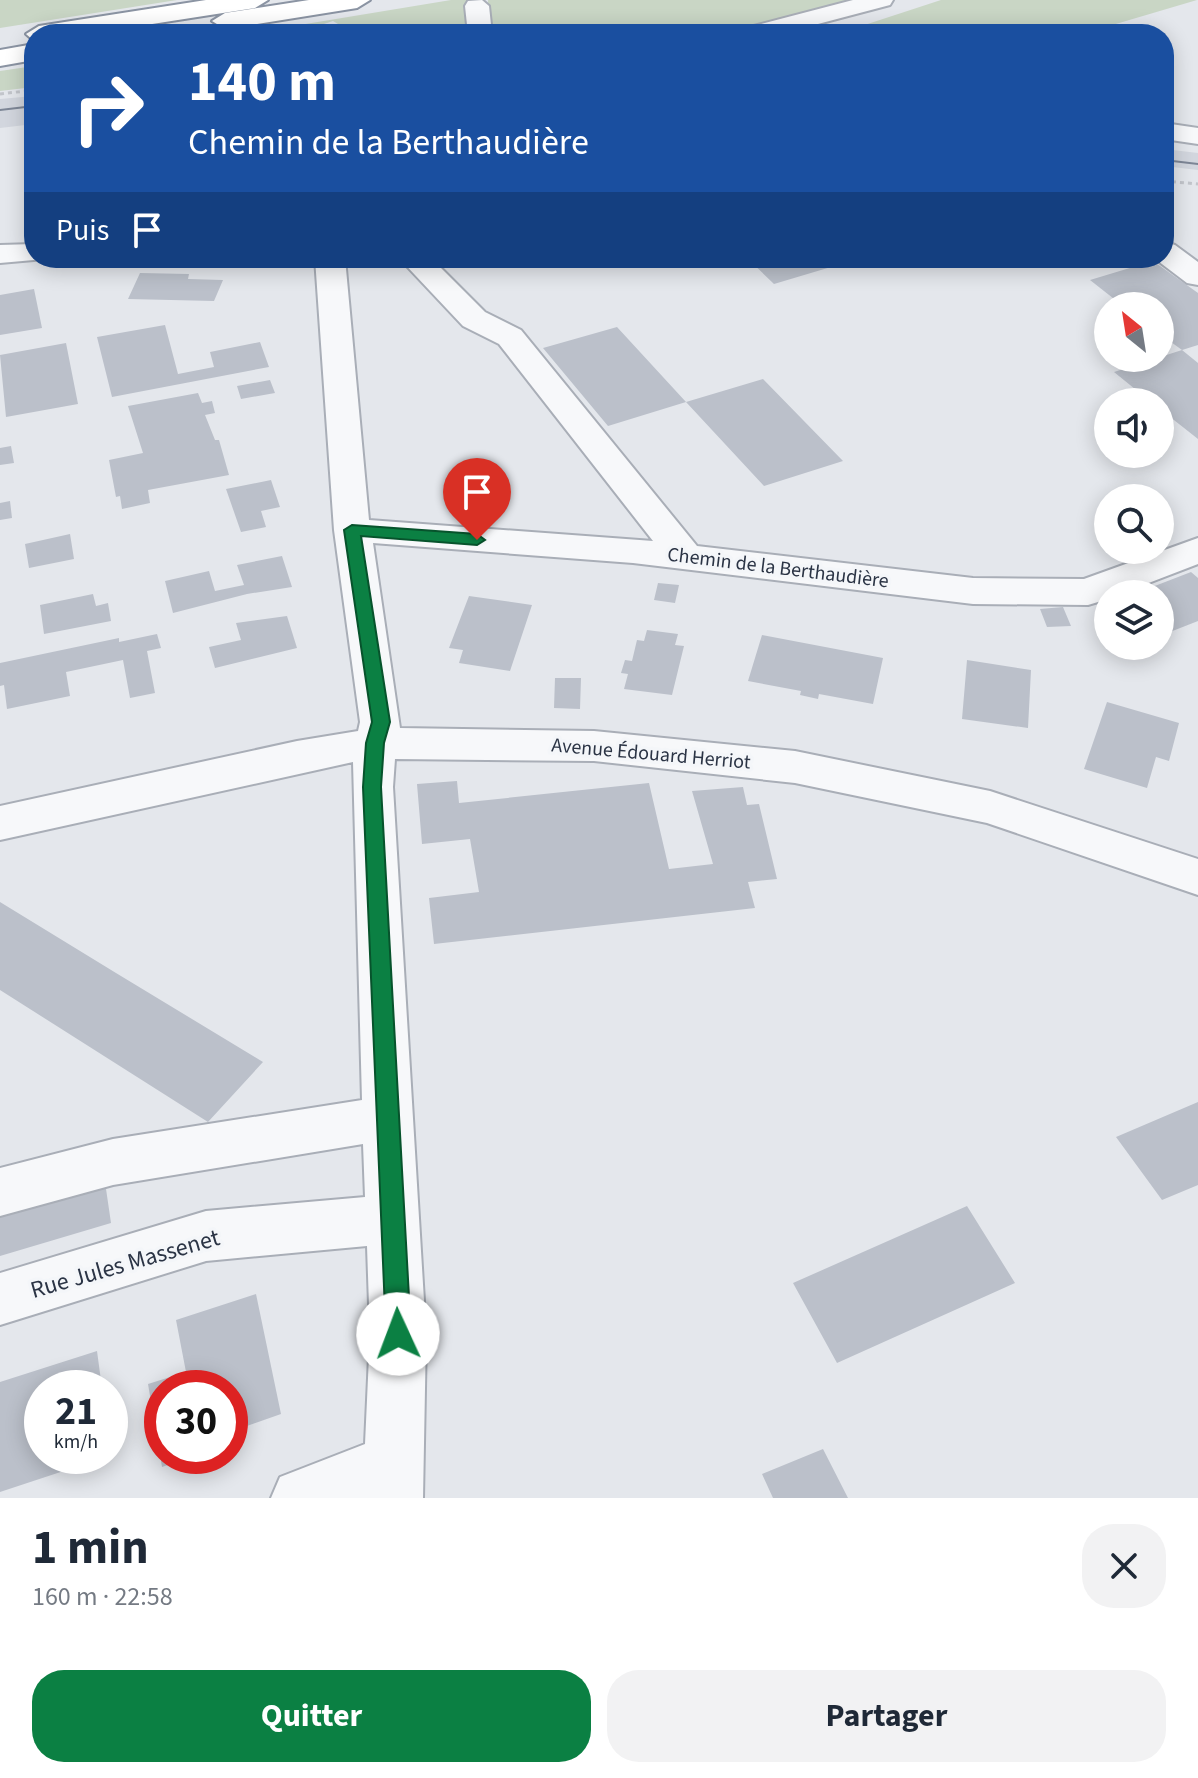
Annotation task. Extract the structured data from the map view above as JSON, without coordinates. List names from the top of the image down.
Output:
{
  "streets": {
    "street": ["Chemin de la Berthaudière", "Avenue Édouard Herriot", "Rue Jules Massenet"]
  },
  "north": "top left",
  "page": {
    "turn": ["140 m", "Chemin de la Berthaudière"],
    "then": "Puis",
    "speed": "21 km/h",
    "limit": "30",
    "heading": ["1 min", "160 m · 22:58"],
    "buttons": ["Quitter", "Partager"]
  }
}
